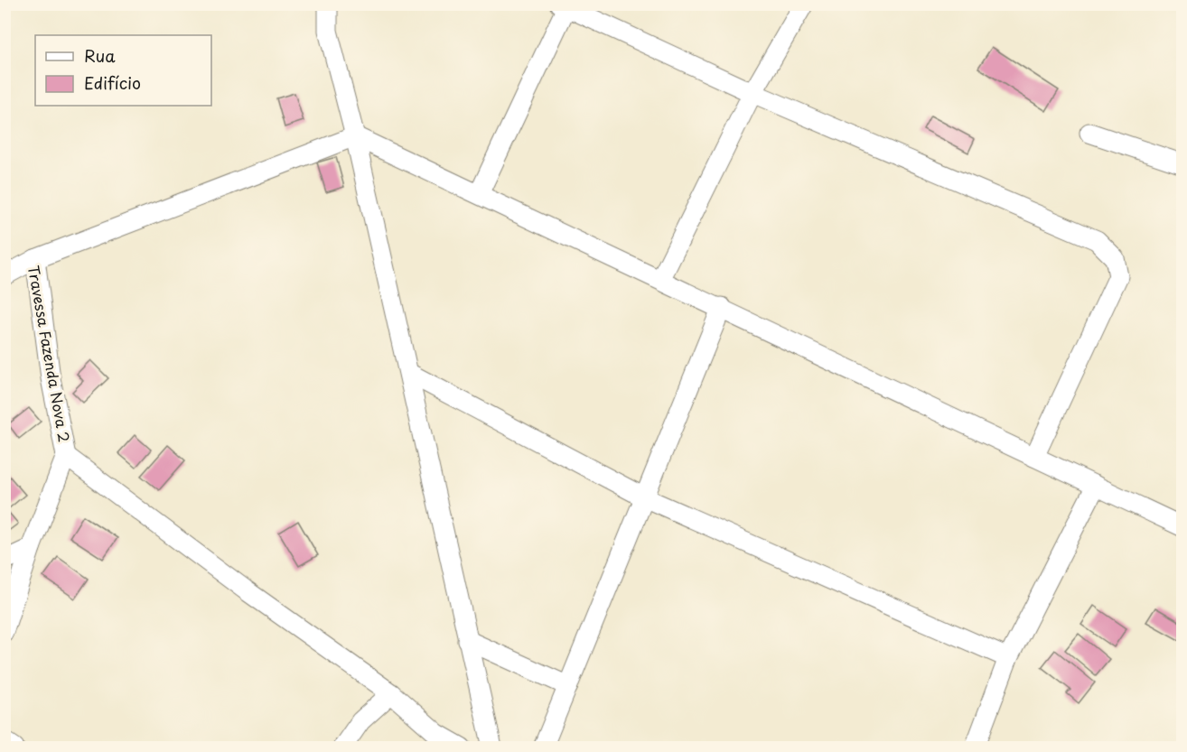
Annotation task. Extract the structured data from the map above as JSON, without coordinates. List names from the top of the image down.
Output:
{
  "streets": {
    "street": ["Travessa Fazenda Nova 2"]
  },
  "legend": ["Rua", "Edifício"]
}
